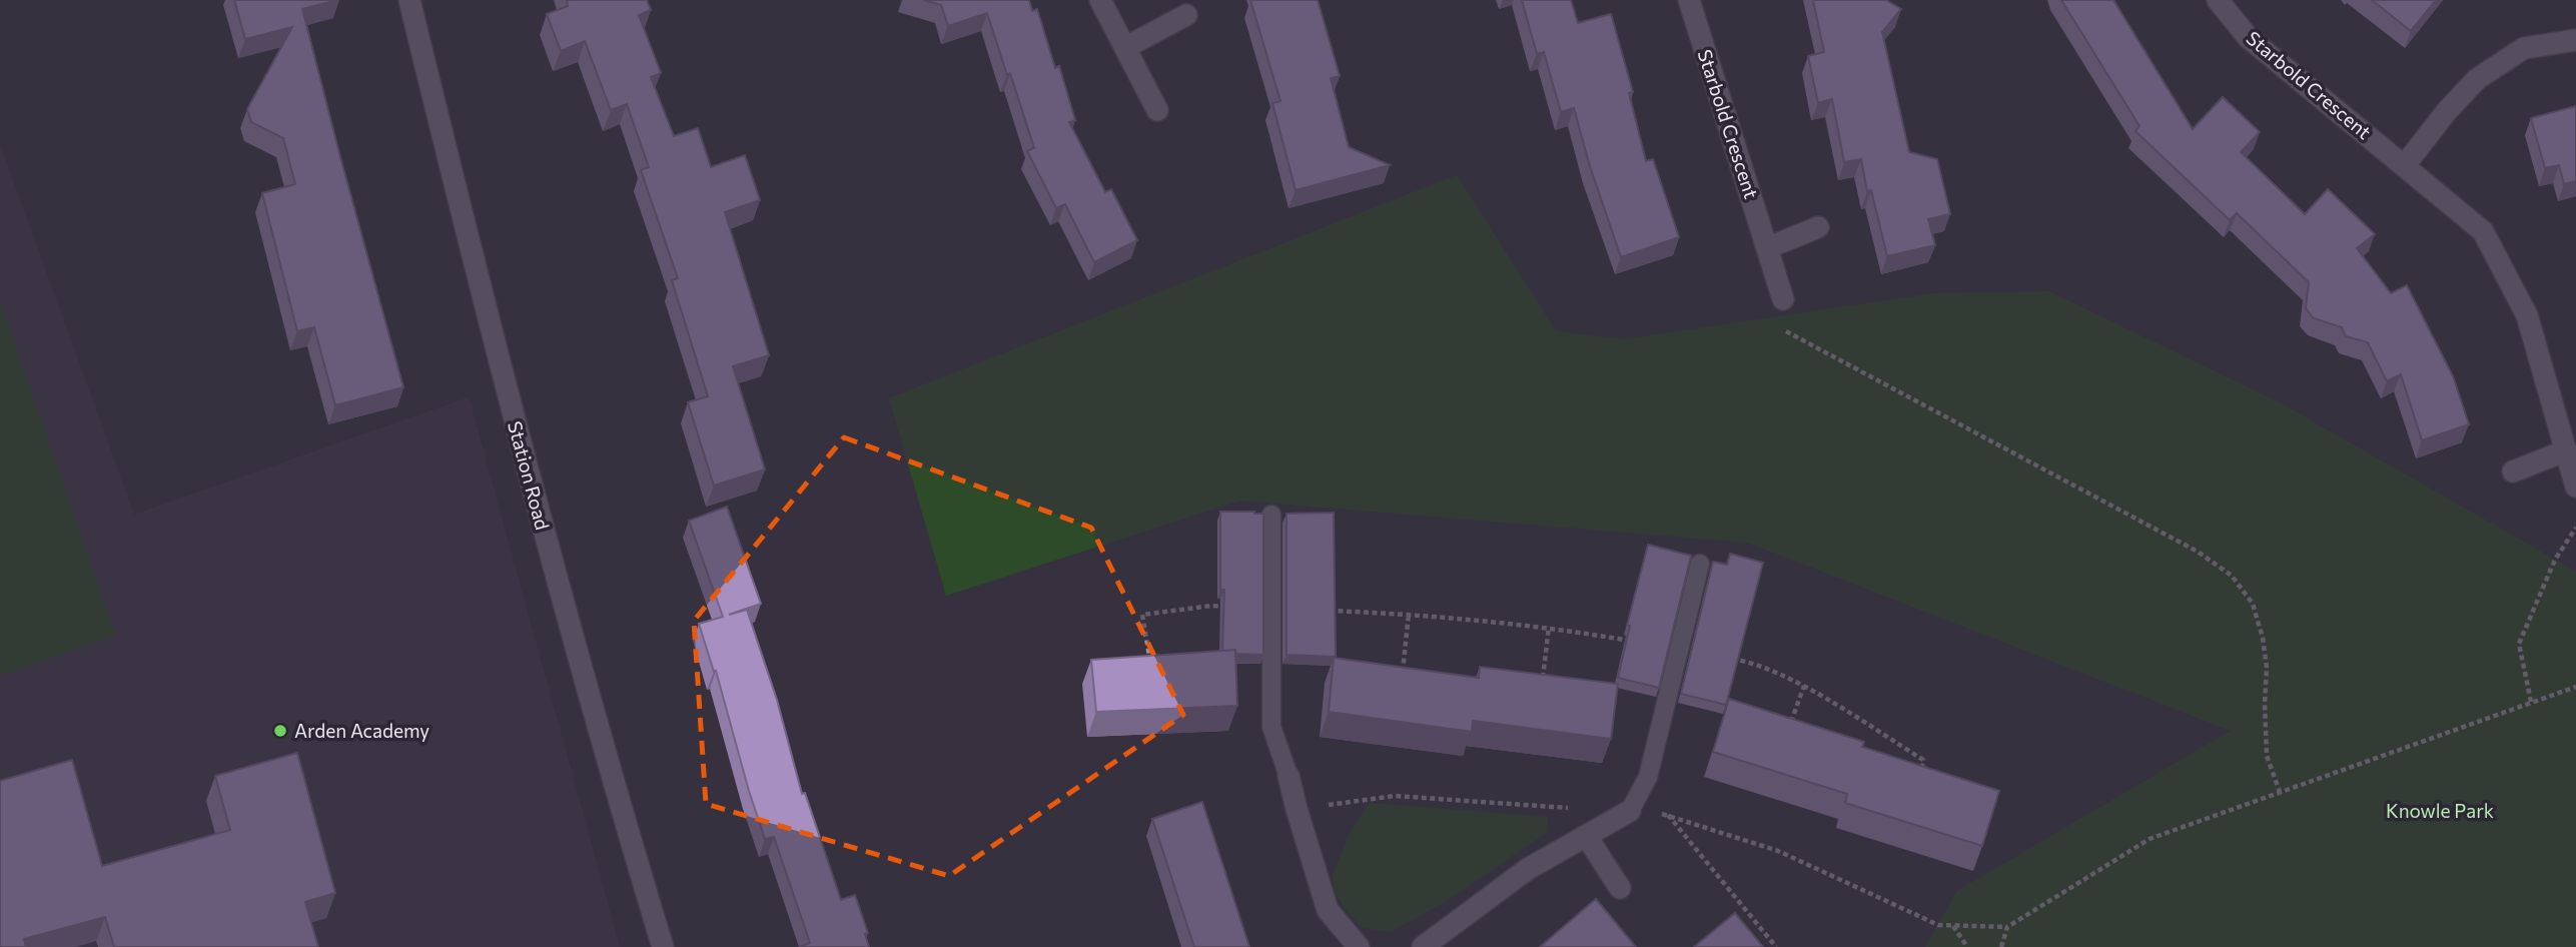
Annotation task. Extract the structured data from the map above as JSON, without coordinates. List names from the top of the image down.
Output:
{
  "streets": {
    "street": ["Starbold Crescent", "Station Road"]
  },
  "parks": ["Knowle Park"],
  "places": ["Arden Academy"]
}
